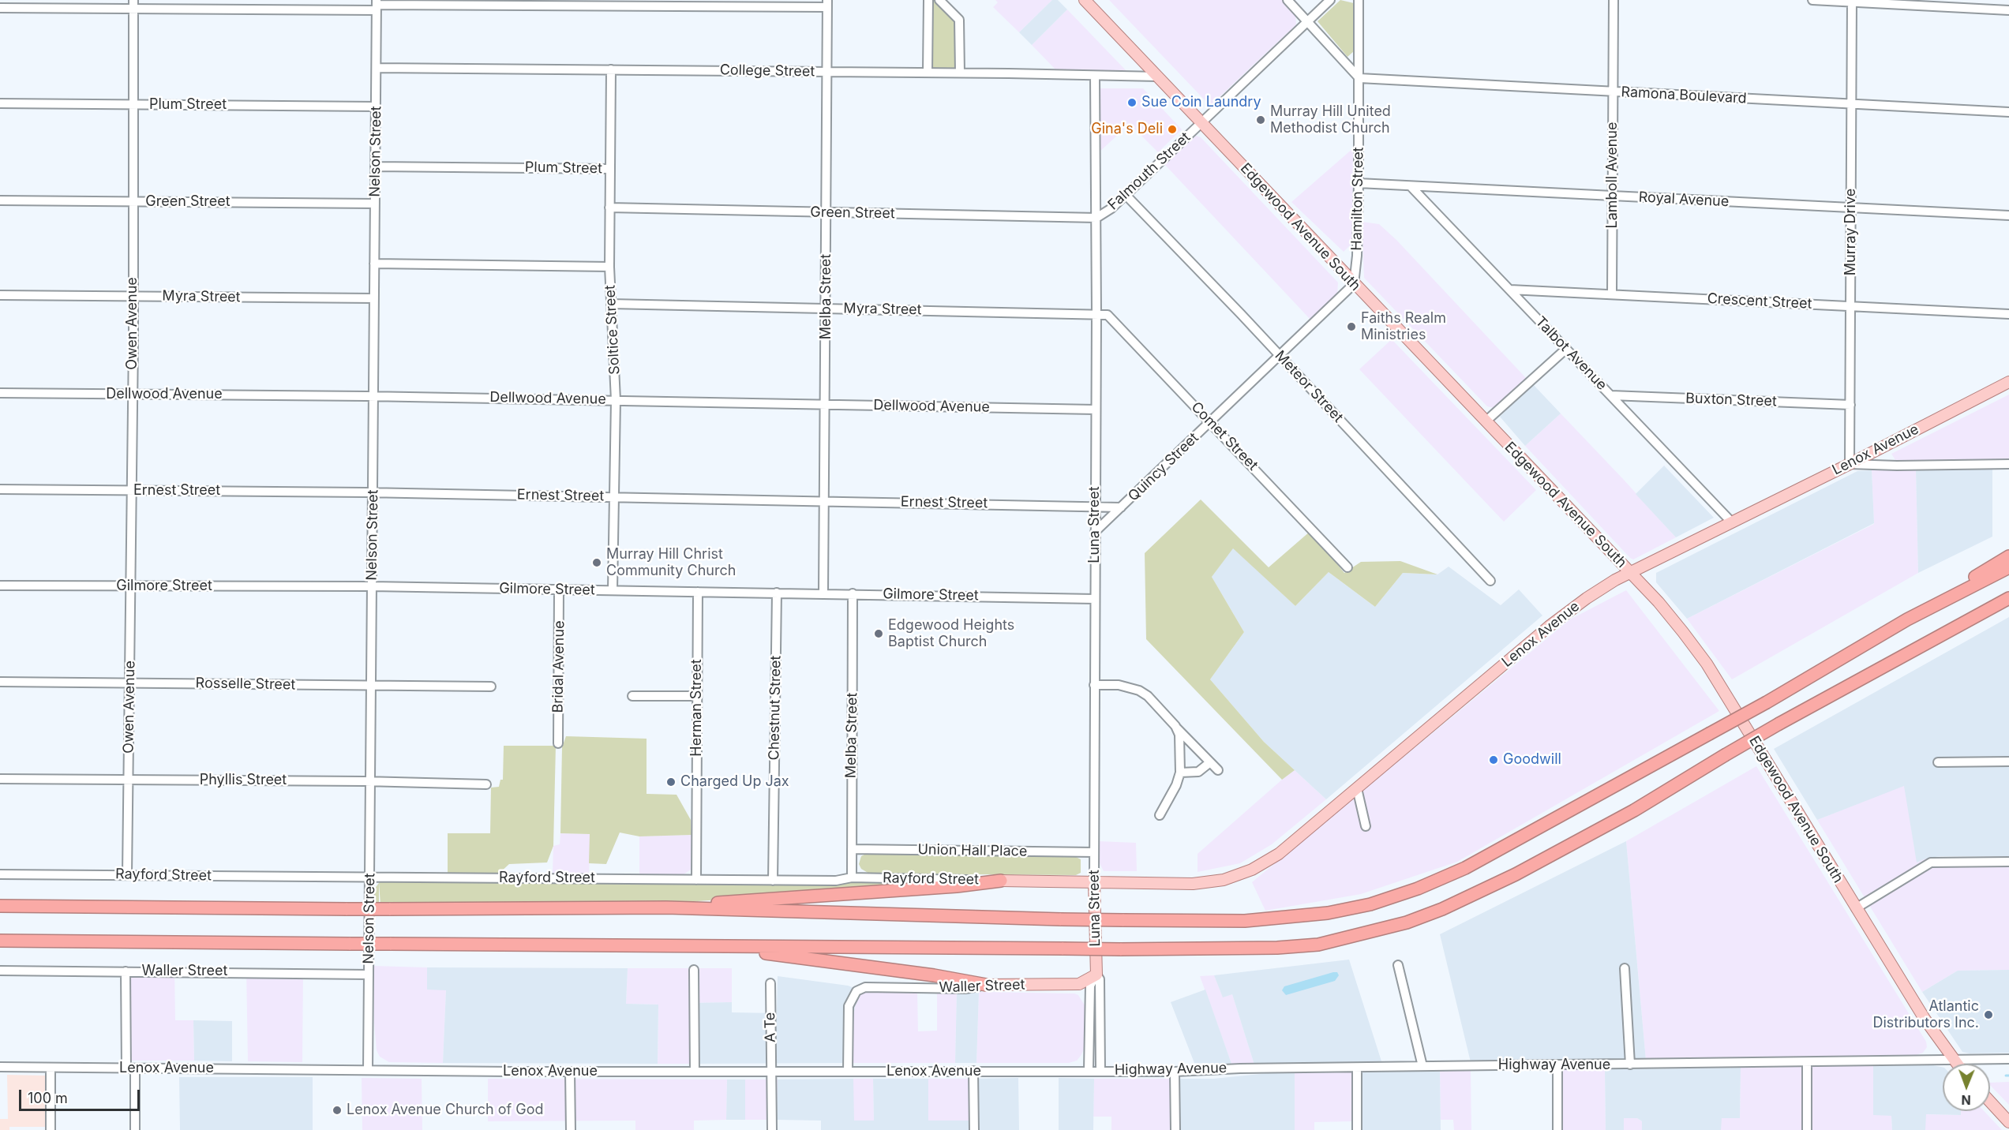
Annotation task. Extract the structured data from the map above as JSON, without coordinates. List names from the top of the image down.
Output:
{
  "streets": {
    "main road": [
      "Edgewood Avenue South",
      "Lenox Avenue",
      "Luna Street",
      "Rayford Street",
      "Waller Street"
    ],
    "street": [
      "College Street",
      "Ramona Boulevard",
      "Plum Street",
      "Nelson Street",
      "Falmouth Street",
      "Lamboll Avenue",
      "Hamilton Street",
      "Royal Avenue",
      "Green Street",
      "Murray Drive",
      "Myra Street",
      "Melba Street",
      "Crescent Street",
      "Owen Avenue",
      "Soltice Street",
      "Talbot Avenue",
      "Meteor Street",
      "Dellwood Avenue",
      "Buxton Street",
      "Comet Street",
      "Quincy Street",
      "Ernest Street",
      "Gilmore Street",
      "Bridal Avenue",
      "Rosselle Street",
      "Herman Street",
      "Chestnut Street",
      "Phyllis Street",
      "Union Hall Place",
      "A Te",
      "Highway Avenue"
    ]
  },
  "crossings": [
    ["College Street", "Nelson Street"],
    ["College Street", "Edgewood Avenue South"],
    ["College Street", "Melba Street"],
    ["College Street", "Soltice Street"],
    ["College Street", "Luna Street"],
    ["Ramona Boulevard", "Lamboll Avenue"],
    ["Ramona Boulevard", "Hamilton Street"],
    ["Ramona Boulevard", "Murray Drive"],
    ["Plum Street", "Nelson Street"],
    ["Plum Street", "Owen Avenue"],
    ["Plum Street", "Soltice Street"],
    ["Nelson Street", "Green Street"],
    ["Nelson Street", "Myra Street"],
    ["Nelson Street", "Dellwood Avenue"],
    ["Nelson Street", "Lenox Avenue"],
    ["Nelson Street", "Ernest Street"],
    ["Nelson Street", "Gilmore Street"],
    ["Nelson Street", "Rosselle Street"],
    ["Nelson Street", "Phyllis Street"],
    ["Nelson Street", "Rayford Street"],
    ["Nelson Street", "Waller Street"],
    ["Falmouth Street", "Green Street"],
    ["Falmouth Street", "Edgewood Avenue South"],
    ["Falmouth Street", "Meteor Street"],
    ["Falmouth Street", "Luna Street"],
    ["Lamboll Avenue", "Royal Avenue"],
    ["Lamboll Avenue", "Crescent Street"],
    ["Hamilton Street", "Royal Avenue"],
    ["Hamilton Street", "Edgewood Avenue South"],
    ["Hamilton Street", "Quincy Street"],
    ["Royal Avenue", "Murray Drive"],
    ["Royal Avenue", "Talbot Avenue"],
    ["Green Street", "Melba Street"],
    ["Green Street", "Owen Avenue"],
    ["Green Street", "Soltice Street"],
    ["Green Street", "Luna Street"],
    ["Edgewood Avenue South", "Lenox Avenue"],
    ["Edgewood Avenue South", "Quincy Street"],
    ["Edgewood Avenue South", "Highway Avenue"],
    ["Murray Drive", "Crescent Street"],
    ["Murray Drive", "Buxton Street"],
    ["Murray Drive", "Lenox Avenue"],
    ["Myra Street", "Melba Street"],
    ["Myra Street", "Owen Avenue"],
    ["Myra Street", "Soltice Street"],
    ["Myra Street", "Comet Street"],
    ["Myra Street", "Luna Street"],
    ["Melba Street", "Dellwood Avenue"],
    ["Melba Street", "Ernest Street"],
    ["Melba Street", "Gilmore Street"],
    ["Melba Street", "Union Hall Place"],
    ["Melba Street", "Rayford Street"],
    ["Crescent Street", "Talbot Avenue"],
    ["Owen Avenue", "Dellwood Avenue"],
    ["Owen Avenue", "Ernest Street"],
    ["Owen Avenue", "Gilmore Street"],
    ["Owen Avenue", "Rosselle Street"],
    ["Owen Avenue", "Phyllis Street"],
    ["Owen Avenue", "Rayford Street"],
    ["Soltice Street", "Dellwood Avenue"],
    ["Soltice Street", "Ernest Street"],
    ["Soltice Street", "Gilmore Street"],
    ["Talbot Avenue", "Buxton Street"],
    ["Talbot Avenue", "Lenox Avenue"],
    ["Meteor Street", "Quincy Street"],
    ["Dellwood Avenue", "Luna Street"],
    ["Comet Street", "Quincy Street"],
    ["Comet Street", "Luna Street"],
    ["Lenox Avenue", "Luna Street"],
    ["Lenox Avenue", "Rayford Street"],
    ["Lenox Avenue", "Waller Street"],
    ["Lenox Avenue", "A Te"],
    ["Lenox Avenue", "Highway Avenue"],
    ["Quincy Street", "Ernest Street"],
    ["Quincy Street", "Luna Street"],
    ["Ernest Street", "Luna Street"],
    ["Luna Street", "Gilmore Street"],
    ["Luna Street", "Union Hall Place"],
    ["Luna Street", "Rayford Street"],
    ["Luna Street", "Waller Street"],
    ["Luna Street", "Highway Avenue"],
    ["Gilmore Street", "Bridal Avenue"],
    ["Gilmore Street", "Herman Street"],
    ["Gilmore Street", "Chestnut Street"],
    ["Herman Street", "Rayford Street"],
    ["Chestnut Street", "Rayford Street"]
  ],
  "places": [
    "Sue Coin Laundry",
    "Murray Hill United Methodist Church",
    "Gina's Deli",
    "Faiths Realm Ministries",
    "Murray Hill Christ Community Church",
    "Edgewood Heights Baptist Church",
    "Goodwill",
    "Charged Up Jax",
    "Atlantic Distributors Inc.",
    "Lenox Avenue Church of God"
  ],
  "scale_bar": "100 m",
  "north": "bottom"
}
